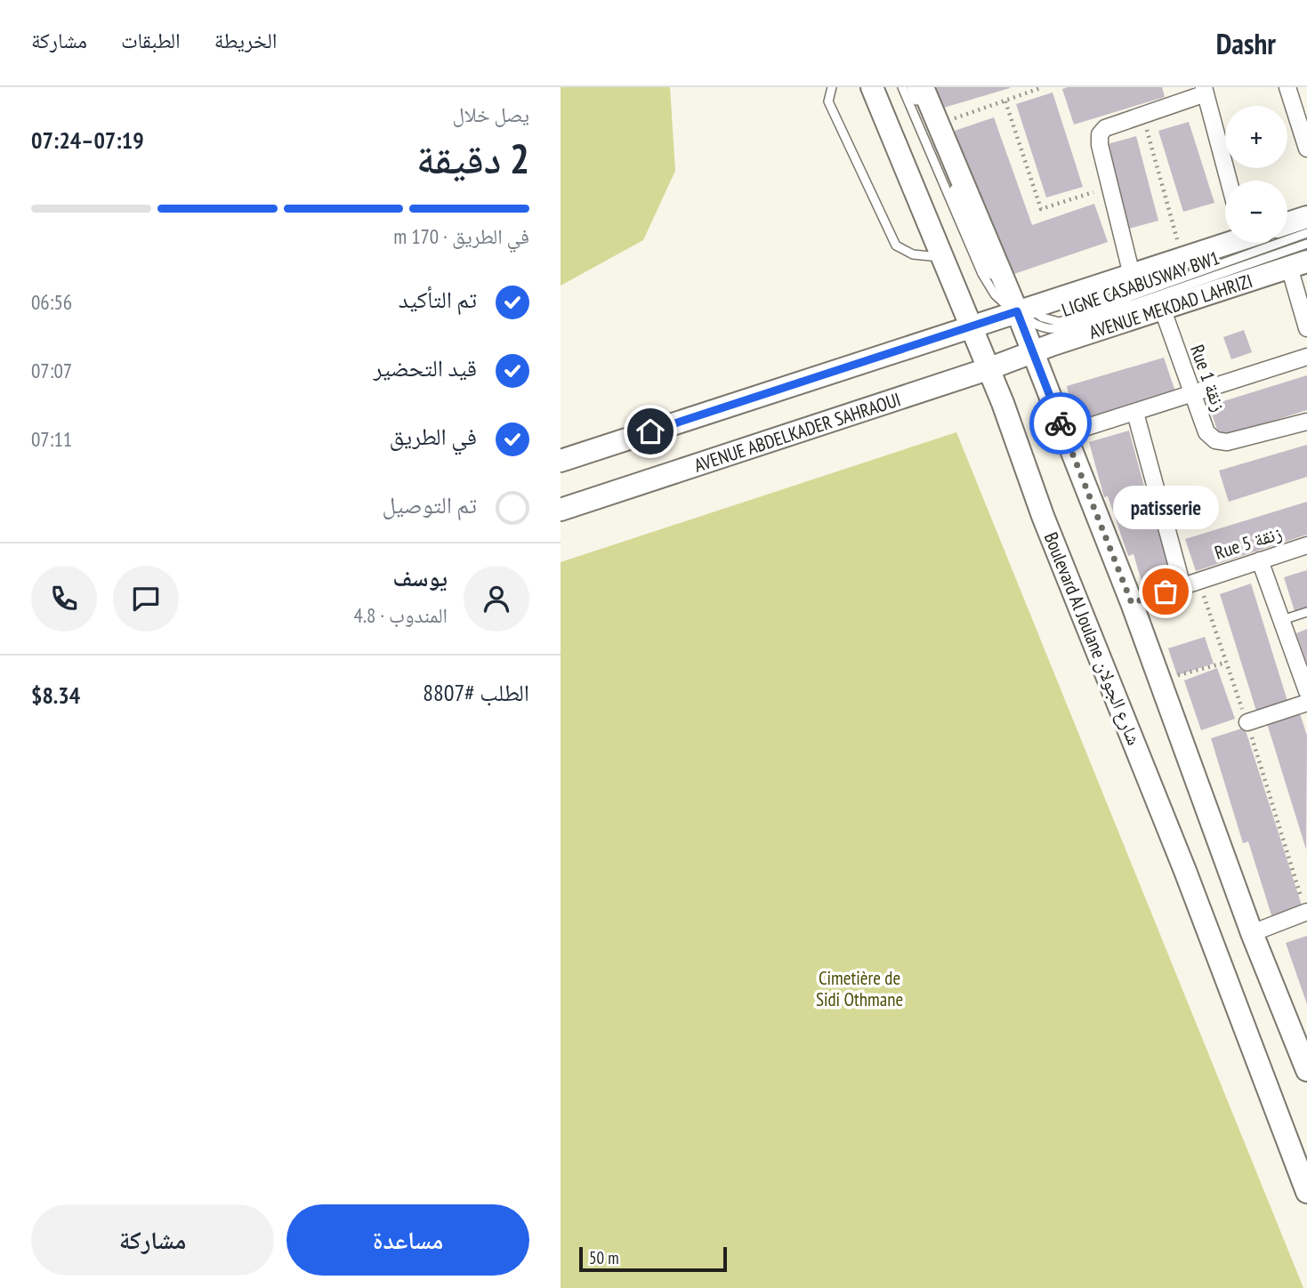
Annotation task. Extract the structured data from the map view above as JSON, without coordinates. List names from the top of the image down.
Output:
{
  "streets": {
    "main road": ["AVENUE MEKDAD LAHRIZI", "AVENUE ABDELKADER SAHRAOUI", "Boulevard Al Joulane شارع الجولان"],
    "street": ["Rue 1 زنقة", "Rue 5 زنقة"],
    "lane": ["LIGNE CASABUSWAY BW1"]
  },
  "crossings": [
    ["AVENUE MEKDAD LAHRIZI", "Rue 1 زنقة"],
    ["AVENUE MEKDAD LAHRIZI", "AVENUE ABDELKADER SAHRAOUI"],
    ["AVENUE ABDELKADER SAHRAOUI", "Boulevard Al Joulane شارع الجولان"]
  ],
  "parks": ["Cimetière de Sidi Othmane"],
  "places": ["patisserie"],
  "scale_bar": "50 m",
  "page": {
    "header": "Dashr",
    "nav": ["الخريطة", "الطبقات", "مشاركة"],
    "heading": ["2 دقيقة", "يصل خلال", "07:19–07:24"],
    "panel": [
      "يوسف",
      "المندوب · 4.8",
      "الطلب #8807",
      "$8.34"
    ],
    "map_buttons": ["+", "−"],
    "bar": "في الطريق · 170 m",
    "list": [
      ["تم التأكيد", "06:56"],
      ["قيد التحضير", "07:07"],
      ["في الطريق", "07:11"],
      "تم التوصيل"
    ],
    "bubble": "patisserie",
    "buttons": ["مساعدة", "مشاركة"],
    "scale": "50 m"
  }
}
